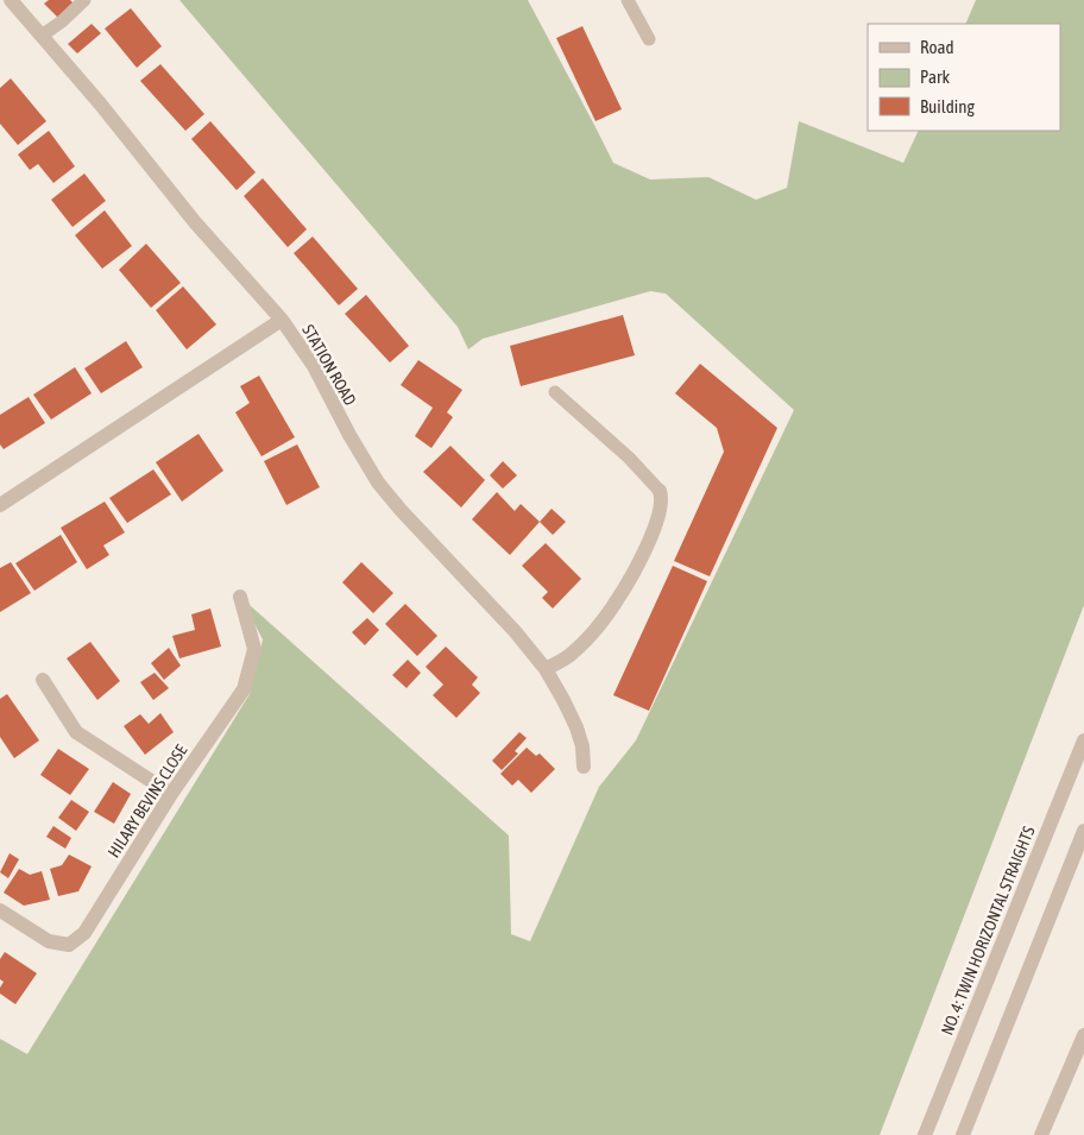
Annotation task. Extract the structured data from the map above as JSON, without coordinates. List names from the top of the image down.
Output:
{
  "streets": {
    "street": ["STATION ROAD", "HILARY BEVINS CLOSE", "NO. 4: TWIN HORIZONTAL STRAIGHTS"]
  },
  "legend": ["Road", "Park", "Building"]
}
